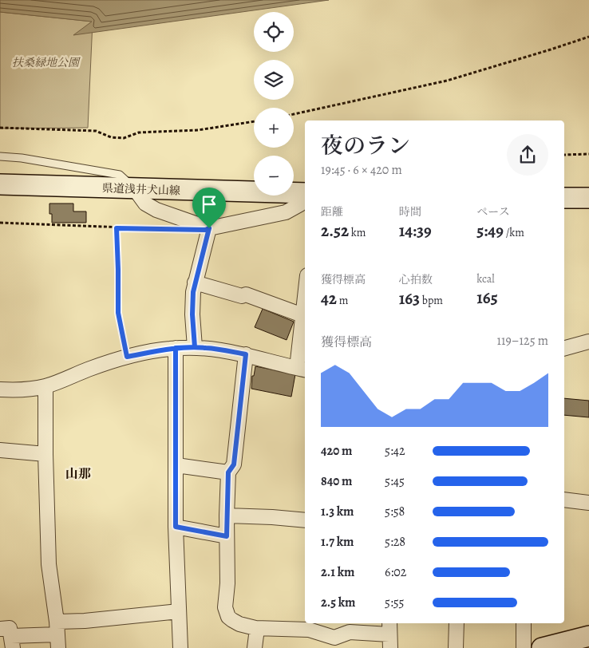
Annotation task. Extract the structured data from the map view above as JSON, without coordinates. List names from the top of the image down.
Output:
{
  "streets": {
    "main road": ["県道浅井犬山線"]
  },
  "districts": ["山那"],
  "parks": ["扶桑緑地公園"],
  "page": {
    "map_buttons": ["+", "−"],
    "heading": ["夜のラン", "19:45 · 6 × 420 m"],
    "stats": [
      ["距離", "2.52 km"],
      ["時間", "14:39"],
      ["ペース", "5:49 /km"],
      ["獲得標高", "42 m"],
      ["心拍数", "163 bpm"],
      ["kcal", "165"]
    ],
    "chart": ["獲得標高", "119–125 m"],
    "list": [
      {
        "name": "420 m",
        "note": "5:42"
      },
      {
        "name": "840 m",
        "note": "5:45"
      },
      {
        "name": "1.3 km",
        "note": "5:58"
      },
      {
        "name": "1.7 km",
        "note": "5:28"
      },
      {
        "name": "2.1 km",
        "note": "6:02"
      },
      {
        "name": "2.5 km",
        "note": "5:55"
      }
    ]
  }
}
